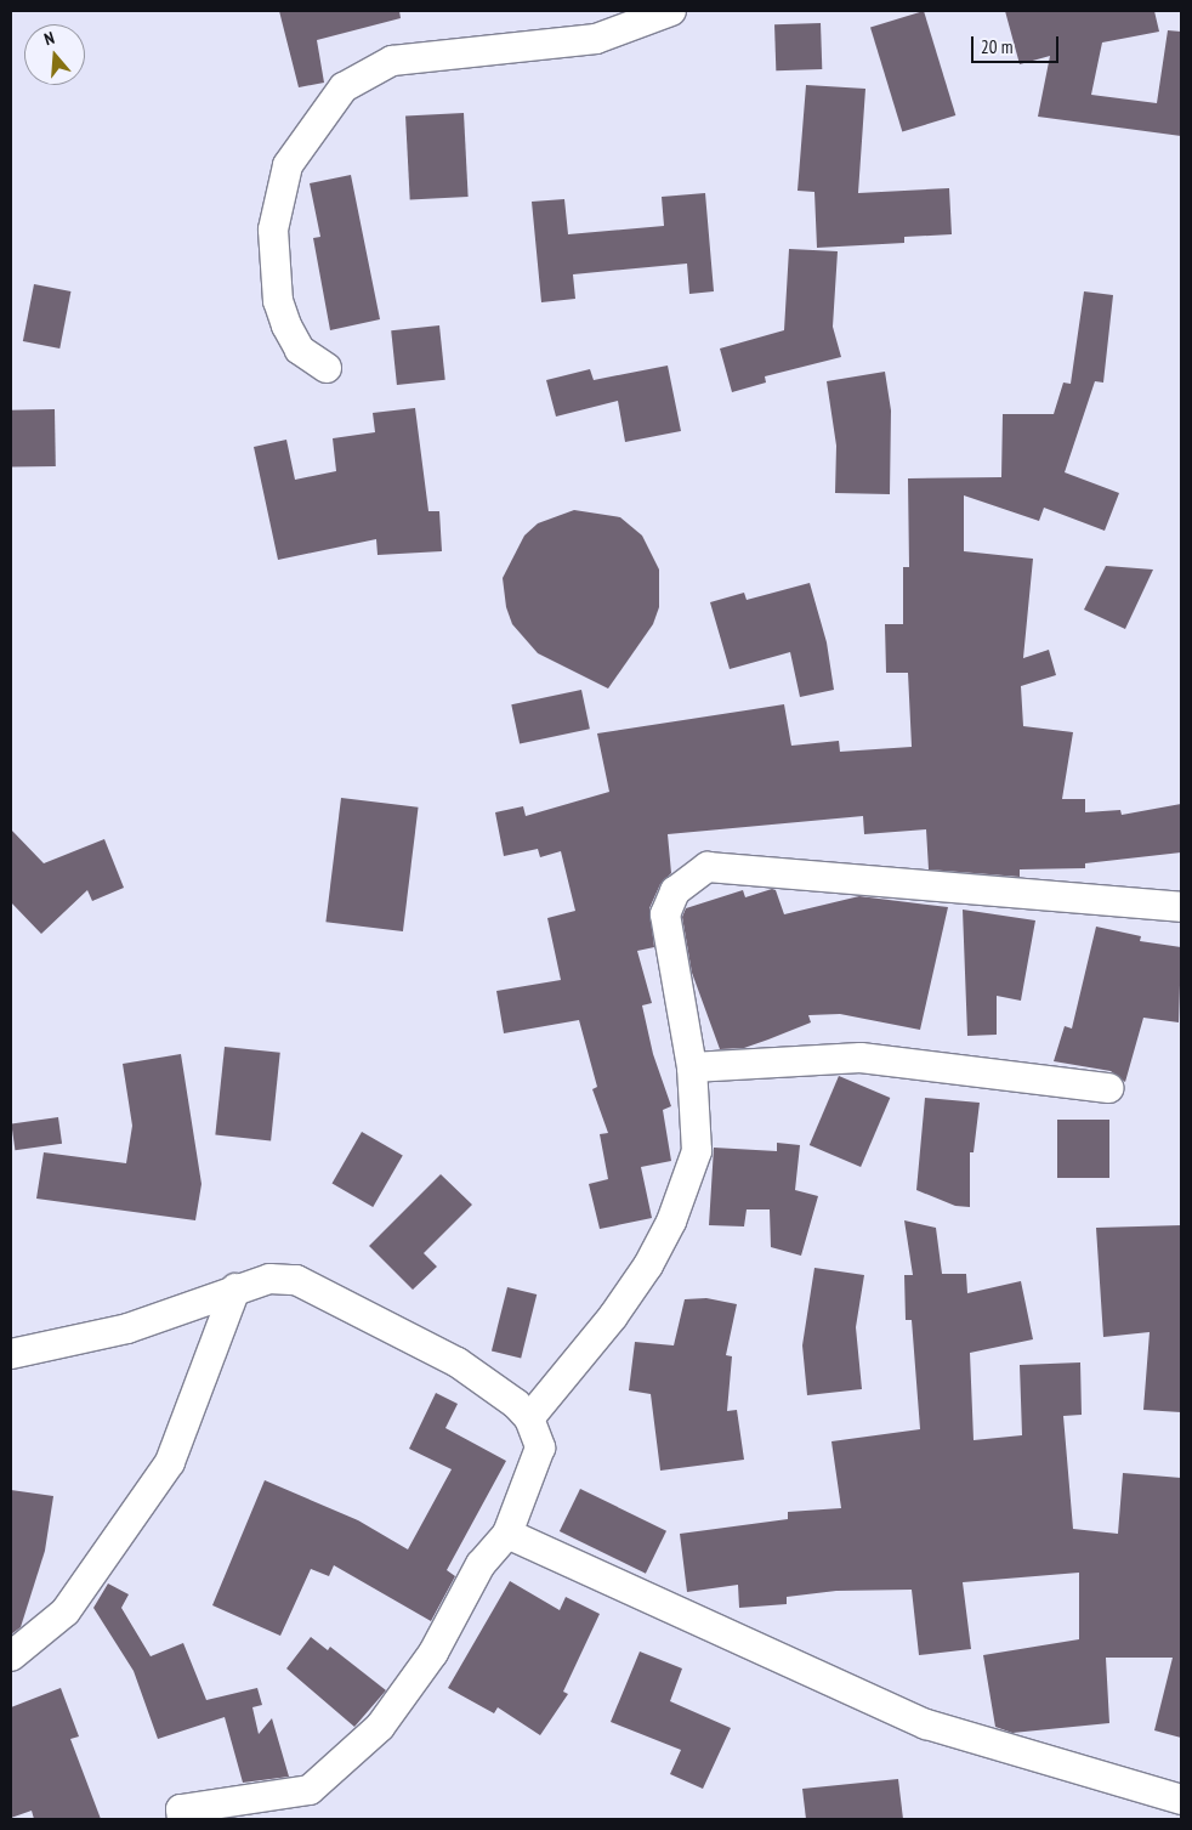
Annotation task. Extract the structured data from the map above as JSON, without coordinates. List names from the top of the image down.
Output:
{
  "scale_bar": "20 m",
  "north": "top"
}
